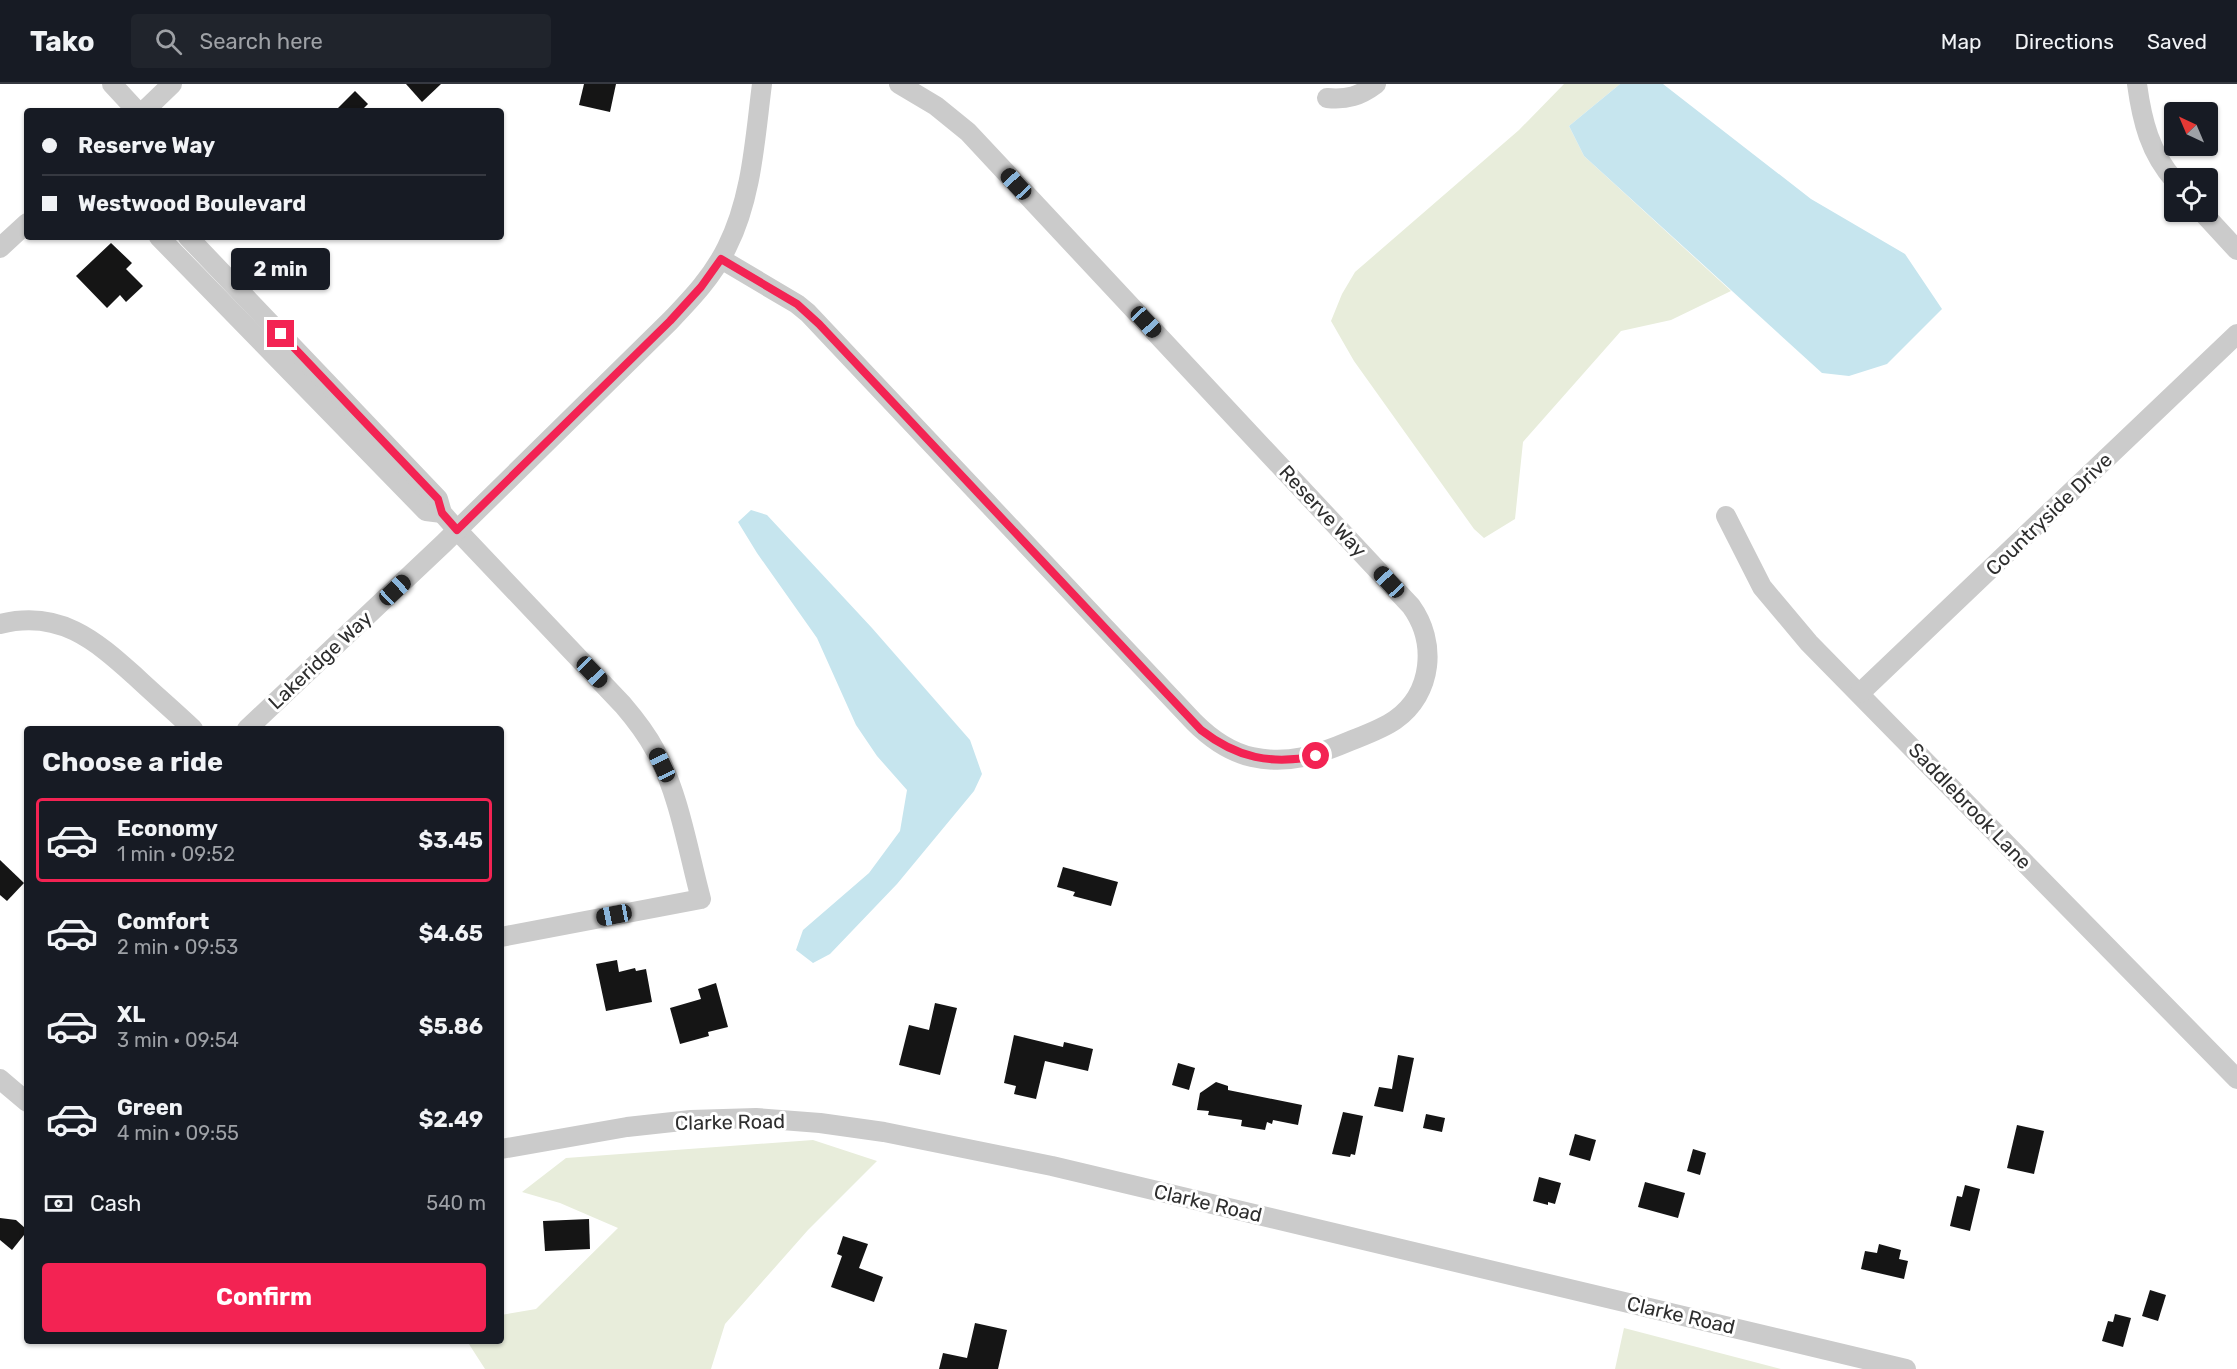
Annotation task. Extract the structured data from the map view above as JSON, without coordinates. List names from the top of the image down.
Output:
{
  "streets": {
    "street": [
      "Reserve Way",
      "Countryside Drive",
      "Lakeridge Way",
      "Saddlebrook Lane",
      "Clarke Road"
    ]
  },
  "crossings": [
    ["Reserve Way", "Lakeridge Way"],
    ["Countryside Drive", "Saddlebrook Lane"]
  ],
  "north": "top left",
  "page": {
    "header": "Tako",
    "search": "Search here",
    "nav": ["Map", "Directions", "Saved"],
    "banner": ["Reserve Way", "Westwood Boulevard"],
    "bubble": "2 min",
    "heading": "Choose a ride",
    "list": [
      {
        "name": "Economy",
        "note": "1 min · 09:52",
        "value": "$3.45"
      },
      {
        "name": "Comfort",
        "note": "2 min · 09:53",
        "value": "$4.65"
      },
      {
        "name": "XL",
        "note": "3 min · 09:54",
        "value": "$5.86"
      },
      {
        "name": "Green",
        "note": "4 min · 09:55",
        "value": "$2.49"
      }
    ],
    "pay": ["Cash", "540 m"],
    "buttons": "Confirm"
  }
}
